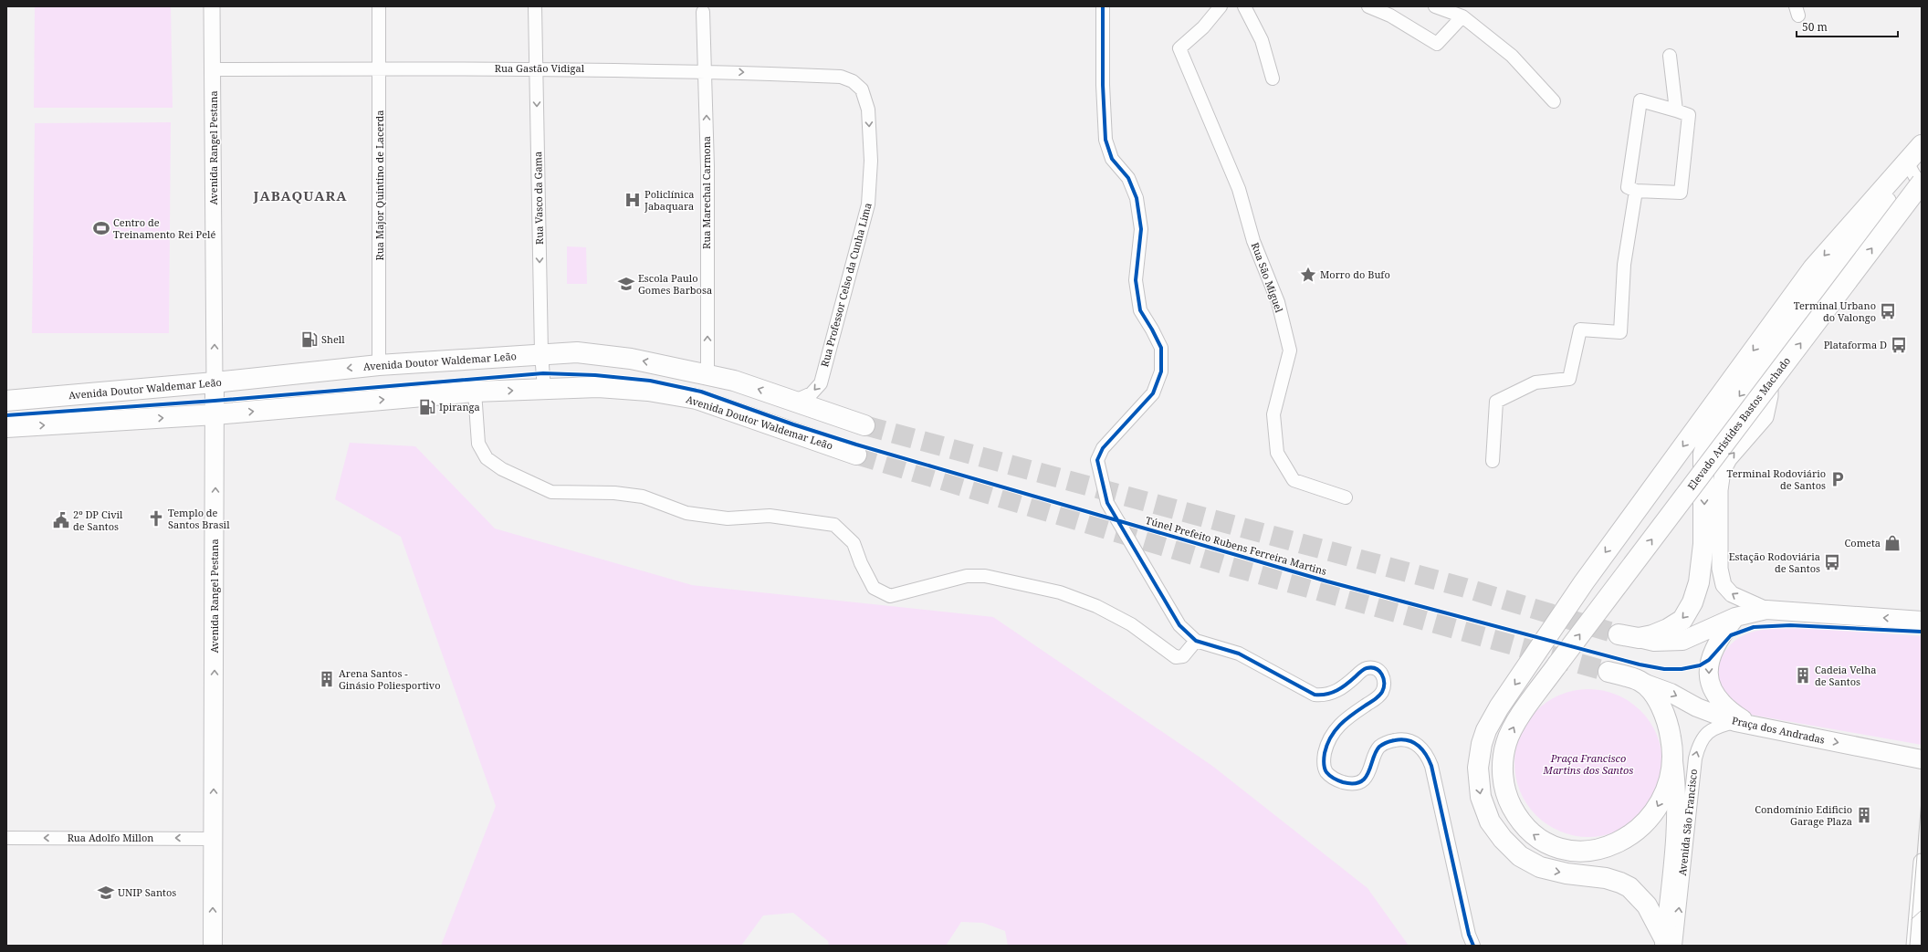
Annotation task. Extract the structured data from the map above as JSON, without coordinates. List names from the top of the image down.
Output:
{
  "streets": {
    "main road": [
      "Avenida Rangel Pestana",
      "Avenida Doutor Waldemar Leão",
      "Elevado Aristides Bastos Machado",
      "Praça dos Andradas",
      "Avenida São Francisco"
    ],
    "street": [
      "Rua Gastão Vidigal",
      "Rua Major Quintino de Lacerda",
      "Rua Marechal Carmona",
      "Rua Vasco da Gama",
      "Rua São Miguel",
      "Rua Professor Celso da Cunha Lima",
      "Rua Adolfo Millon"
    ],
    "cycle path": ["Túnel Prefeito Rubens Ferreira Martins"]
  },
  "crossings": [
    ["Rua Gastão Vidigal", "Avenida Rangel Pestana"],
    ["Rua Gastão Vidigal", "Rua Major Quintino de Lacerda"],
    ["Rua Gastão Vidigal", "Rua Marechal Carmona"],
    ["Rua Gastão Vidigal", "Rua Vasco da Gama"],
    ["Rua Gastão Vidigal", "Rua Professor Celso da Cunha Lima"],
    ["Avenida Rangel Pestana", "Avenida Doutor Waldemar Leão"],
    ["Avenida Rangel Pestana", "Rua Adolfo Millon"],
    ["Rua Major Quintino de Lacerda", "Avenida Doutor Waldemar Leão"],
    ["Rua Marechal Carmona", "Avenida Doutor Waldemar Leão"],
    ["Rua Vasco da Gama", "Avenida Doutor Waldemar Leão"],
    ["Rua Professor Celso da Cunha Lima", "Avenida Doutor Waldemar Leão"],
    ["Elevado Aristides Bastos Machado", "Avenida São Francisco"],
    ["Praça dos Andradas", "Avenida São Francisco"]
  ],
  "one_way": [
    "Avenida Rangel Pestana",
    "Rua Marechal Carmona",
    "Rua Vasco da Gama",
    "Rua Professor Celso da Cunha Lima",
    "Avenida São Francisco",
    "Rua Adolfo Millon"
  ],
  "districts": ["JABAQUARA"],
  "parks": ["Praça Francisco Martins dos Santos"],
  "places": {
    "hospital": ["Policlínica Jabaquara"],
    "sports": ["Centro de Treinamento Rei Pelé"],
    "place": ["Morro do Bufo"],
    "school or university": ["Escola Paulo Gomes Barbosa", "UNIP Santos"],
    "bus stop": ["Terminal Urbano do Valongo", "Plataforma D", "Estação Rodoviária de Santos"],
    "fuel station": ["Shell", "Ipiranga"],
    "parking": ["Terminal Rodoviário de Santos"],
    "church": ["Templo de Santos Brasil"],
    "public building": ["2º DP Civil de Santos"],
    "shop": ["Cometa"],
    "building": ["Cadeia Velha de Santos", "Arena Santos - Ginásio Poliesportivo", "Condomínio Edificio Garage Plaza"]
  },
  "scale_bar": "50 m"
}
